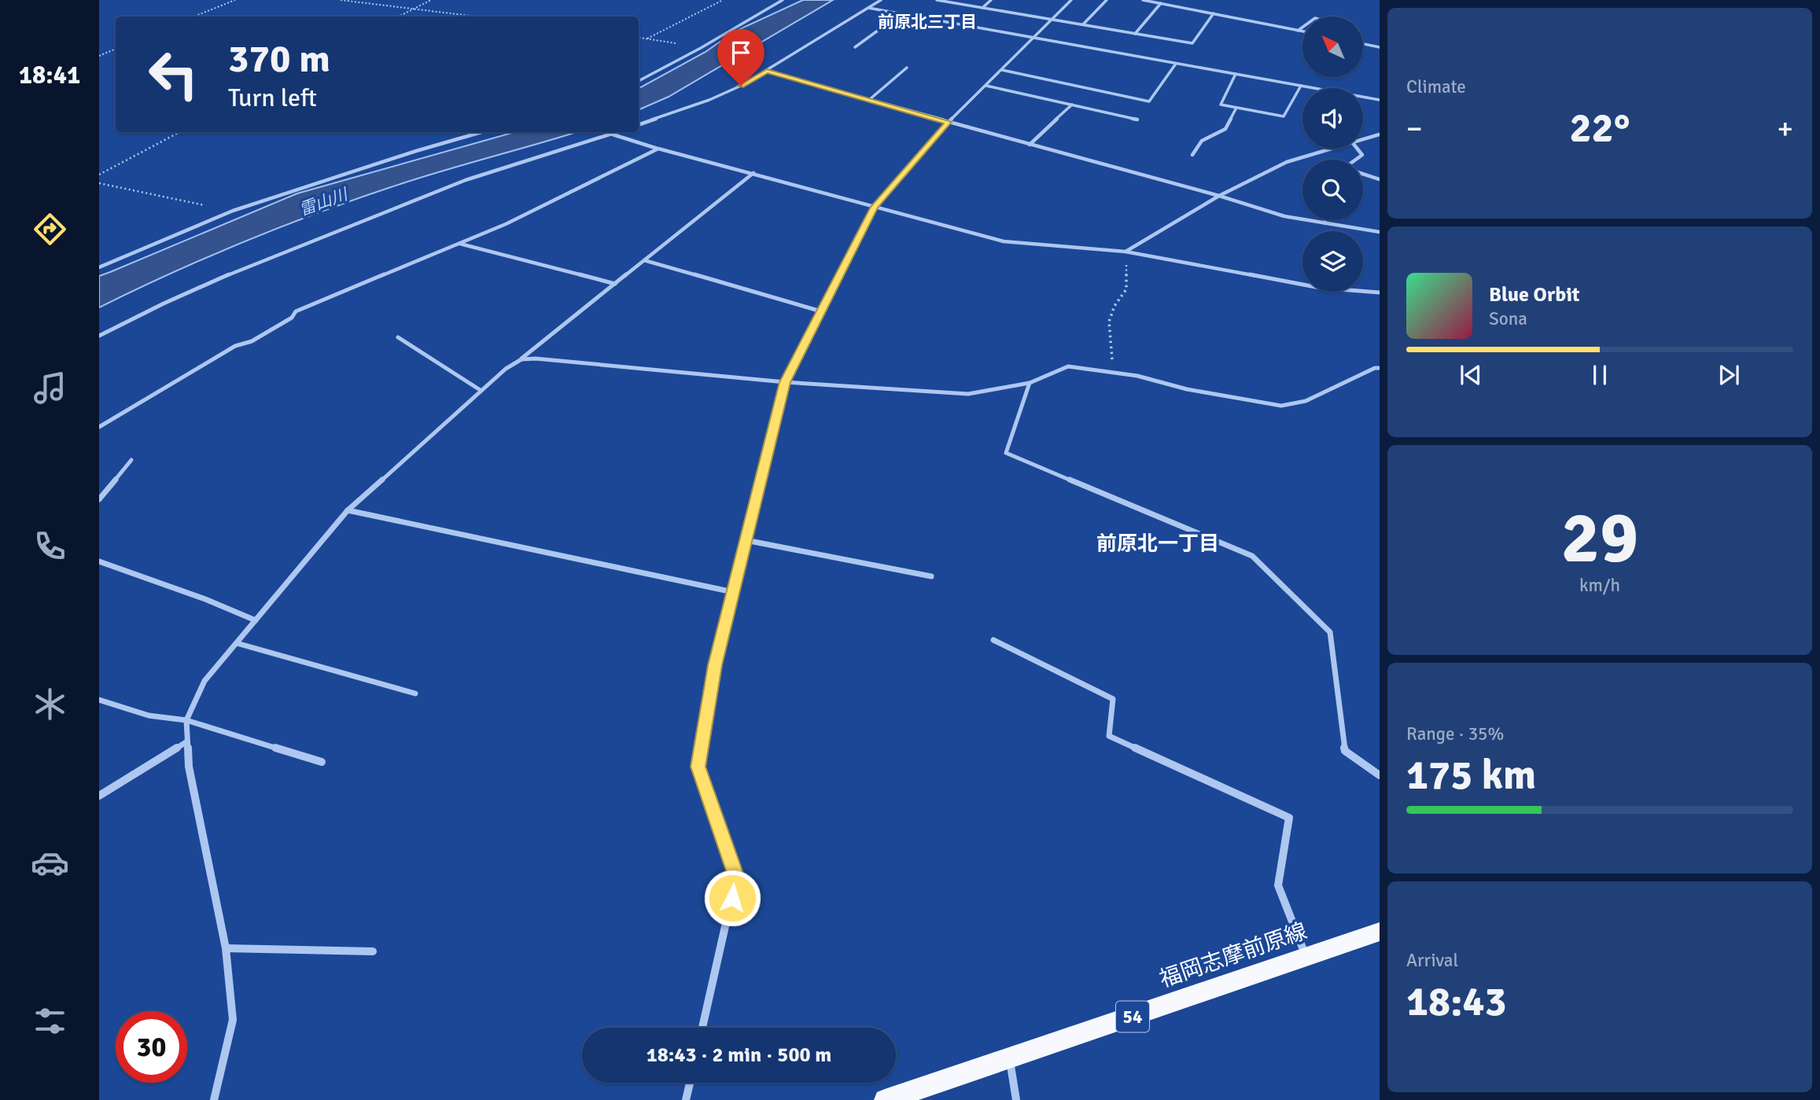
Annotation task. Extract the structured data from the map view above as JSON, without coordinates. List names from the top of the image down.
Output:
{
  "streets": {
    "main road": ["福岡志摩前原線", "54"]
  },
  "districts": ["前原北三丁目", "前原北一丁目"],
  "water": ["雷山川"],
  "north": "top left",
  "page": {
    "tabs": "18:41",
    "tile": [
      "Climate",
      ["29", "km/h"],
      ["Range · 35%", "175 km"],
      ["Arrival", "18:43"]
    ],
    "turn": ["370 m", "Turn left"],
    "heat": ["−", "22°", "+"],
    "song": ["Blue Orbit", "Sona"],
    "limit": "30",
    "trip": "18:43 · 2 min · 500 m"
  }
}
